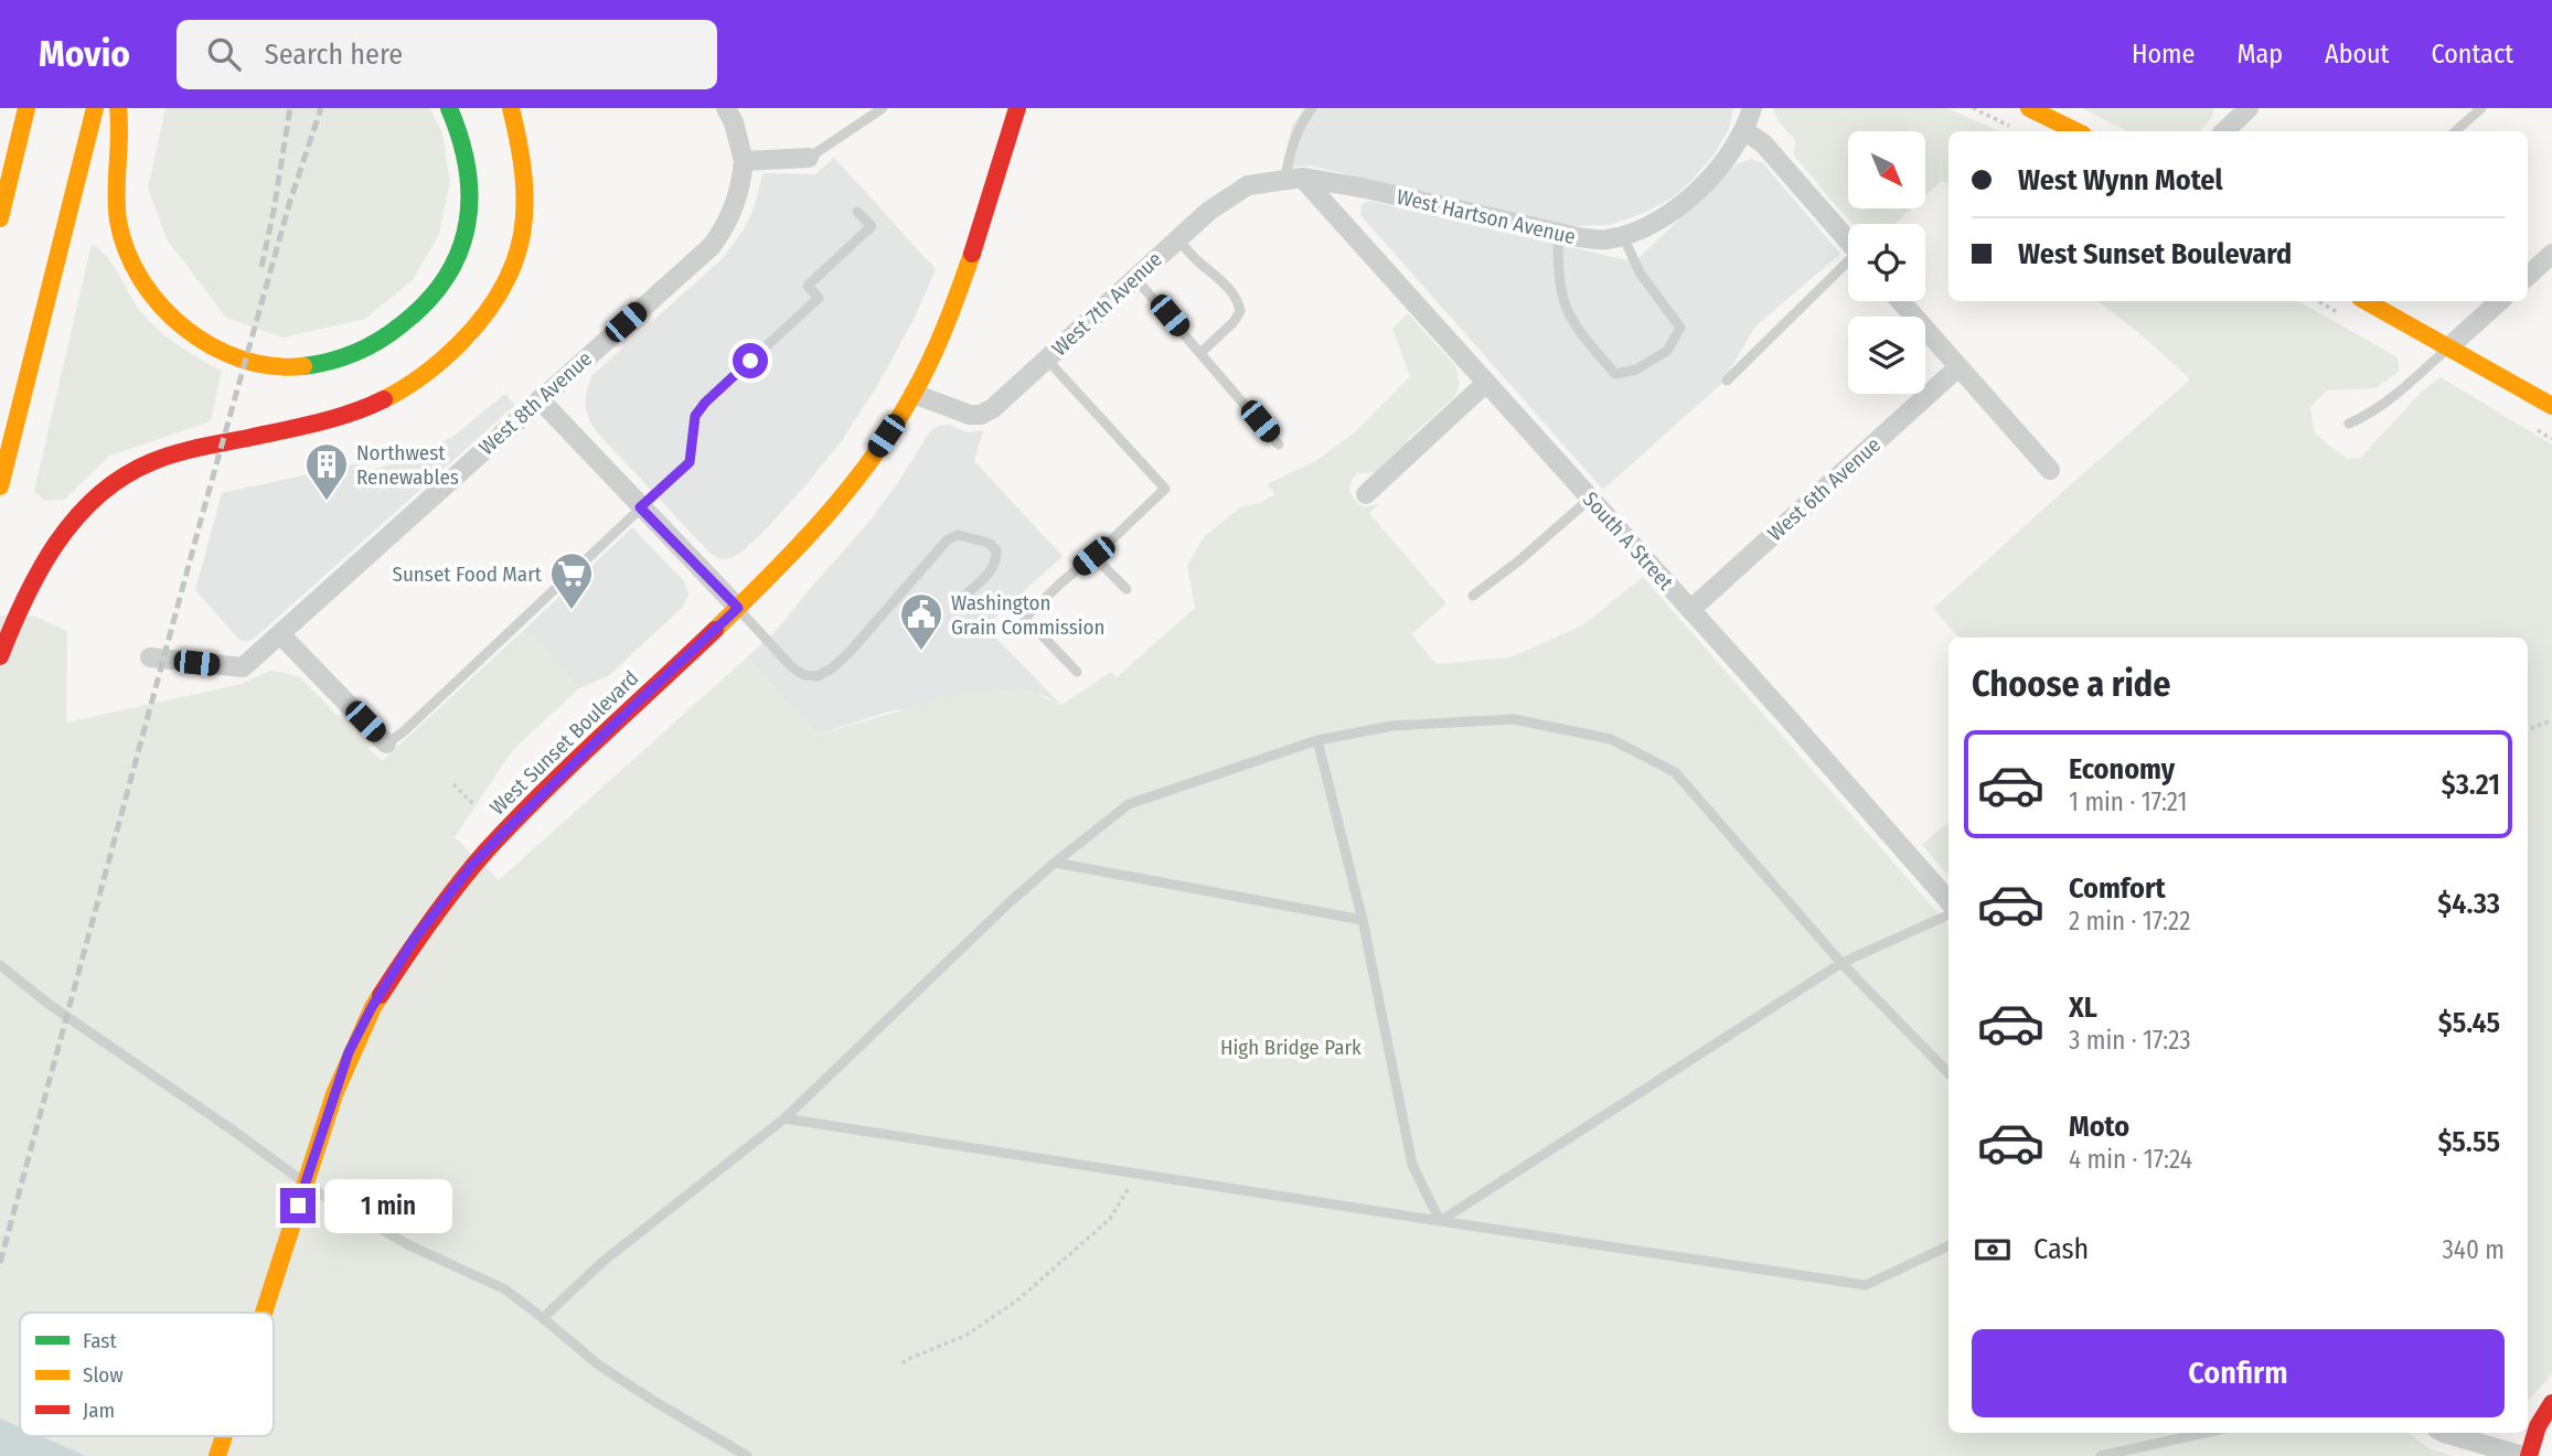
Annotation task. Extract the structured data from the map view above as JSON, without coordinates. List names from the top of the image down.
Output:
{
  "streets": {
    "main road": ["West Sunset Boulevard"],
    "street": [
      "West Hartson Avenue",
      "West 7th Avenue",
      "West 8th Avenue",
      "West 6th Avenue",
      "South A Street"
    ]
  },
  "crossings": [
    ["West Hartson Avenue", "West 7th Avenue"],
    ["West Hartson Avenue", "South A Street"],
    ["West 7th Avenue", "South A Street"],
    ["West 7th Avenue", "West Sunset Boulevard"],
    ["West 6th Avenue", "South A Street"]
  ],
  "parks": ["High Bridge Park"],
  "places": {
    "building": ["Northwest Renewables"],
    "supermarket": ["Sunset Food Mart"],
    "public building": ["Washington Grain Commission"]
  },
  "legend": ["Fast", "Slow", "Jam"],
  "north": "bottom right",
  "page": {
    "header": "Movio",
    "search": "Search here",
    "nav": [
      "Home",
      "Map",
      "About",
      "Contact"
    ],
    "banner": ["West Wynn Motel", "West Sunset Boulevard"],
    "heading": "Choose a ride",
    "list": [
      {
        "name": "Economy",
        "note": "1 min · 17:21",
        "value": "$3.21"
      },
      {
        "name": "Comfort",
        "note": "2 min · 17:22",
        "value": "$4.33"
      },
      {
        "name": "XL",
        "note": "3 min · 17:23",
        "value": "$5.45"
      },
      {
        "name": "Moto",
        "note": "4 min · 17:24",
        "value": "$5.55"
      }
    ],
    "bubble": "1 min",
    "pay": ["Cash", "340 m"],
    "buttons": "Confirm"
  }
}
